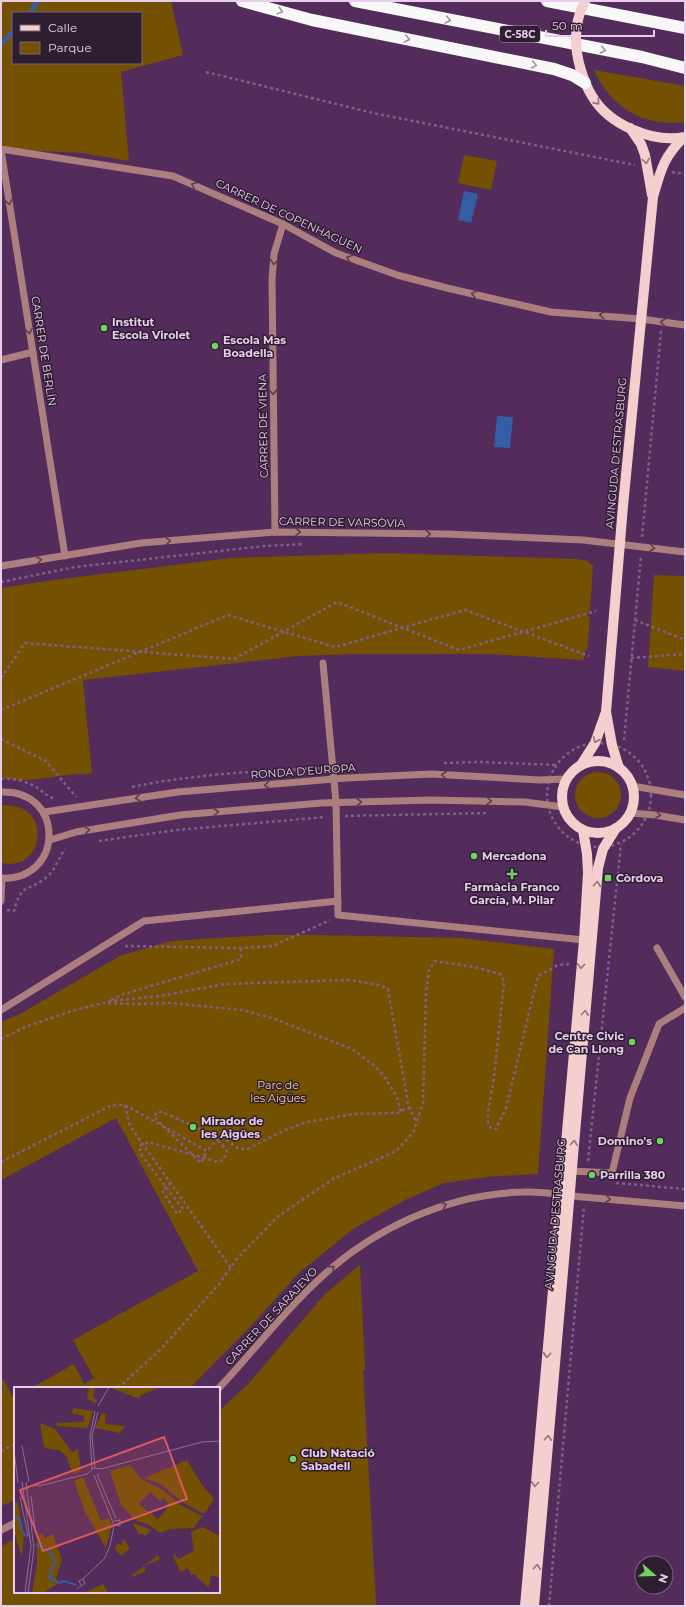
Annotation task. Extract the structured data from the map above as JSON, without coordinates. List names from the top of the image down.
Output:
{
  "streets": {
    "highway": ["C-58C"],
    "main road": ["AVINGUDA D'ESTRASBURG"],
    "street": [
      "CARRER DE COPENHAGUEN",
      "CARRER DE BERLÍN",
      "CARRER DE VIENA",
      "CARRER DE VARSÒVIA",
      "RONDA D'EUROPA",
      "CARRER DE SARAJEVO"
    ]
  },
  "crossings": [
    ["CARRER DE COPENHAGUEN", "CARRER DE BERLÍN"],
    ["CARRER DE COPENHAGUEN", "CARRER DE VIENA"],
    ["CARRER DE COPENHAGUEN", "AVINGUDA D'ESTRASBURG"],
    ["CARRER DE BERLÍN", "CARRER DE VARSÒVIA"],
    ["CARRER DE VIENA", "CARRER DE VARSÒVIA"],
    ["AVINGUDA D'ESTRASBURG", "CARRER DE VARSÒVIA"],
    ["AVINGUDA D'ESTRASBURG", "RONDA D'EUROPA"],
    ["AVINGUDA D'ESTRASBURG", "CARRER DE SARAJEVO"]
  ],
  "one_way": [
    "CARRER DE COPENHAGUEN",
    "CARRER DE BERLÍN",
    "CARRER DE VIENA",
    "CARRER DE VARSÒVIA",
    "CARRER DE SARAJEVO"
  ],
  "parks": ["Parc de les Aigües"],
  "places": {
    "other": [
      "Institut Escola Virolet",
      "Escola Mas Boadella",
      "Mercadona",
      "Centre Civic de Can Llong",
      "Mirador de les Aigües",
      "Domino's",
      "Parrilla 380",
      "Club Natació Sabadell"
    ],
    "health": ["Farmàcia Franco García, M. Pilar"],
    "transit": ["Còrdova"]
  },
  "legend": ["Calle", "Parque"],
  "scale_bar": "50 m",
  "north": "right"
}
